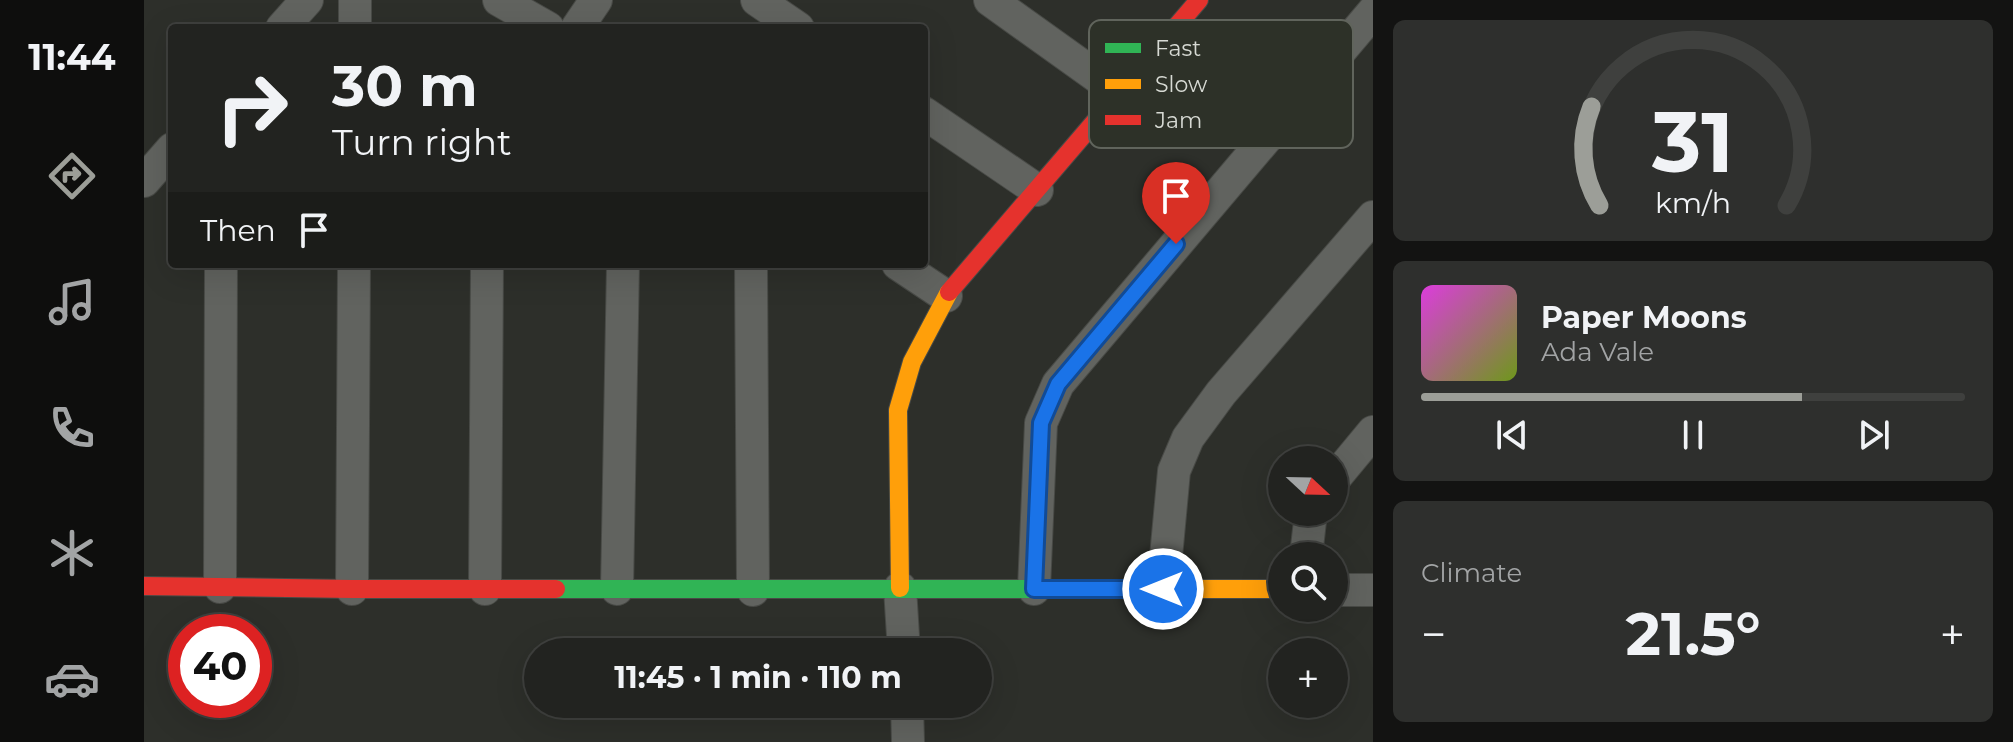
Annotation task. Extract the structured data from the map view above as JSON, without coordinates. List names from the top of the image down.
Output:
{
  "legend": ["Fast", "Slow", "Jam"],
  "north": "right",
  "page": {
    "tabs": "11:44",
    "turn": ["30 m", "Turn right"],
    "then": "Then",
    "song": ["Paper Moons", "Ada Vale"],
    "map_buttons": "+",
    "tile": "Climate",
    "heat": ["−", "21.5°", "+"],
    "limit": "40",
    "trip": "11:45 · 1 min · 110 m",
    "gauge": ["31", "km/h"]
  }
}
